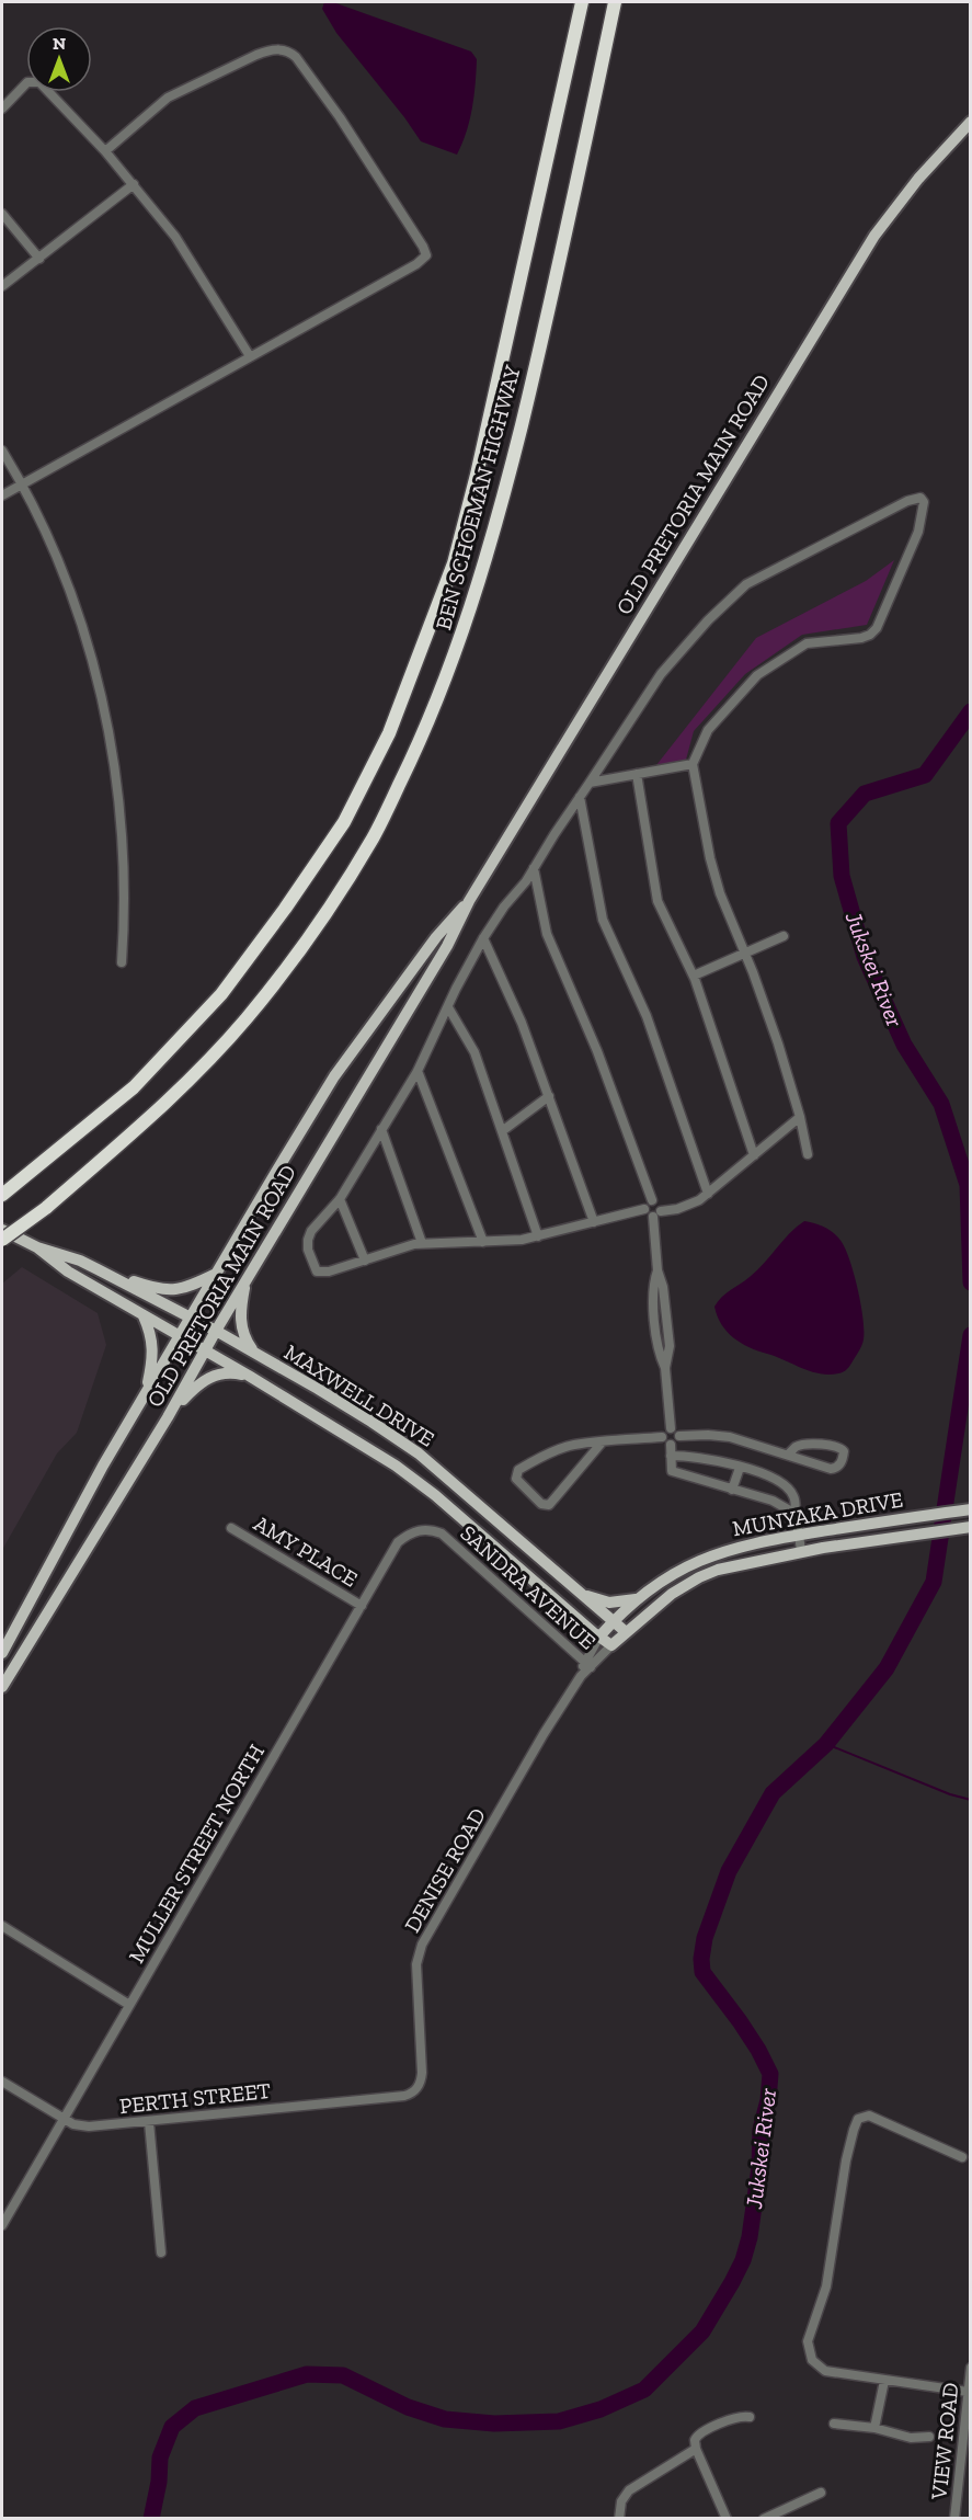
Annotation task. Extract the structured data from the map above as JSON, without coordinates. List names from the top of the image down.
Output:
{
  "streets": {
    "highway": ["BEN SCHOEMAN HIGHWAY"],
    "main road": ["OLD PRETORIA MAIN ROAD", "MAXWELL DRIVE", "MUNYAKA DRIVE"],
    "street": [
      "AMY PLACE",
      "SANDRA AVENUE",
      "MULLER STREET NORTH",
      "DENISE ROAD",
      "PERTH STREET",
      "VIEW ROAD"
    ]
  },
  "crossings": [
    ["OLD PRETORIA MAIN ROAD", "MAXWELL DRIVE"],
    ["MAXWELL DRIVE", "MUNYAKA DRIVE"],
    ["MAXWELL DRIVE", "DENISE ROAD"],
    ["MUNYAKA DRIVE", "DENISE ROAD"],
    ["AMY PLACE", "MULLER STREET NORTH"],
    ["SANDRA AVENUE", "MULLER STREET NORTH"],
    ["SANDRA AVENUE", "DENISE ROAD"],
    ["MULLER STREET NORTH", "PERTH STREET"],
    ["DENISE ROAD", "PERTH STREET"]
  ],
  "water": ["Jukskei River"],
  "north": "top"
}
